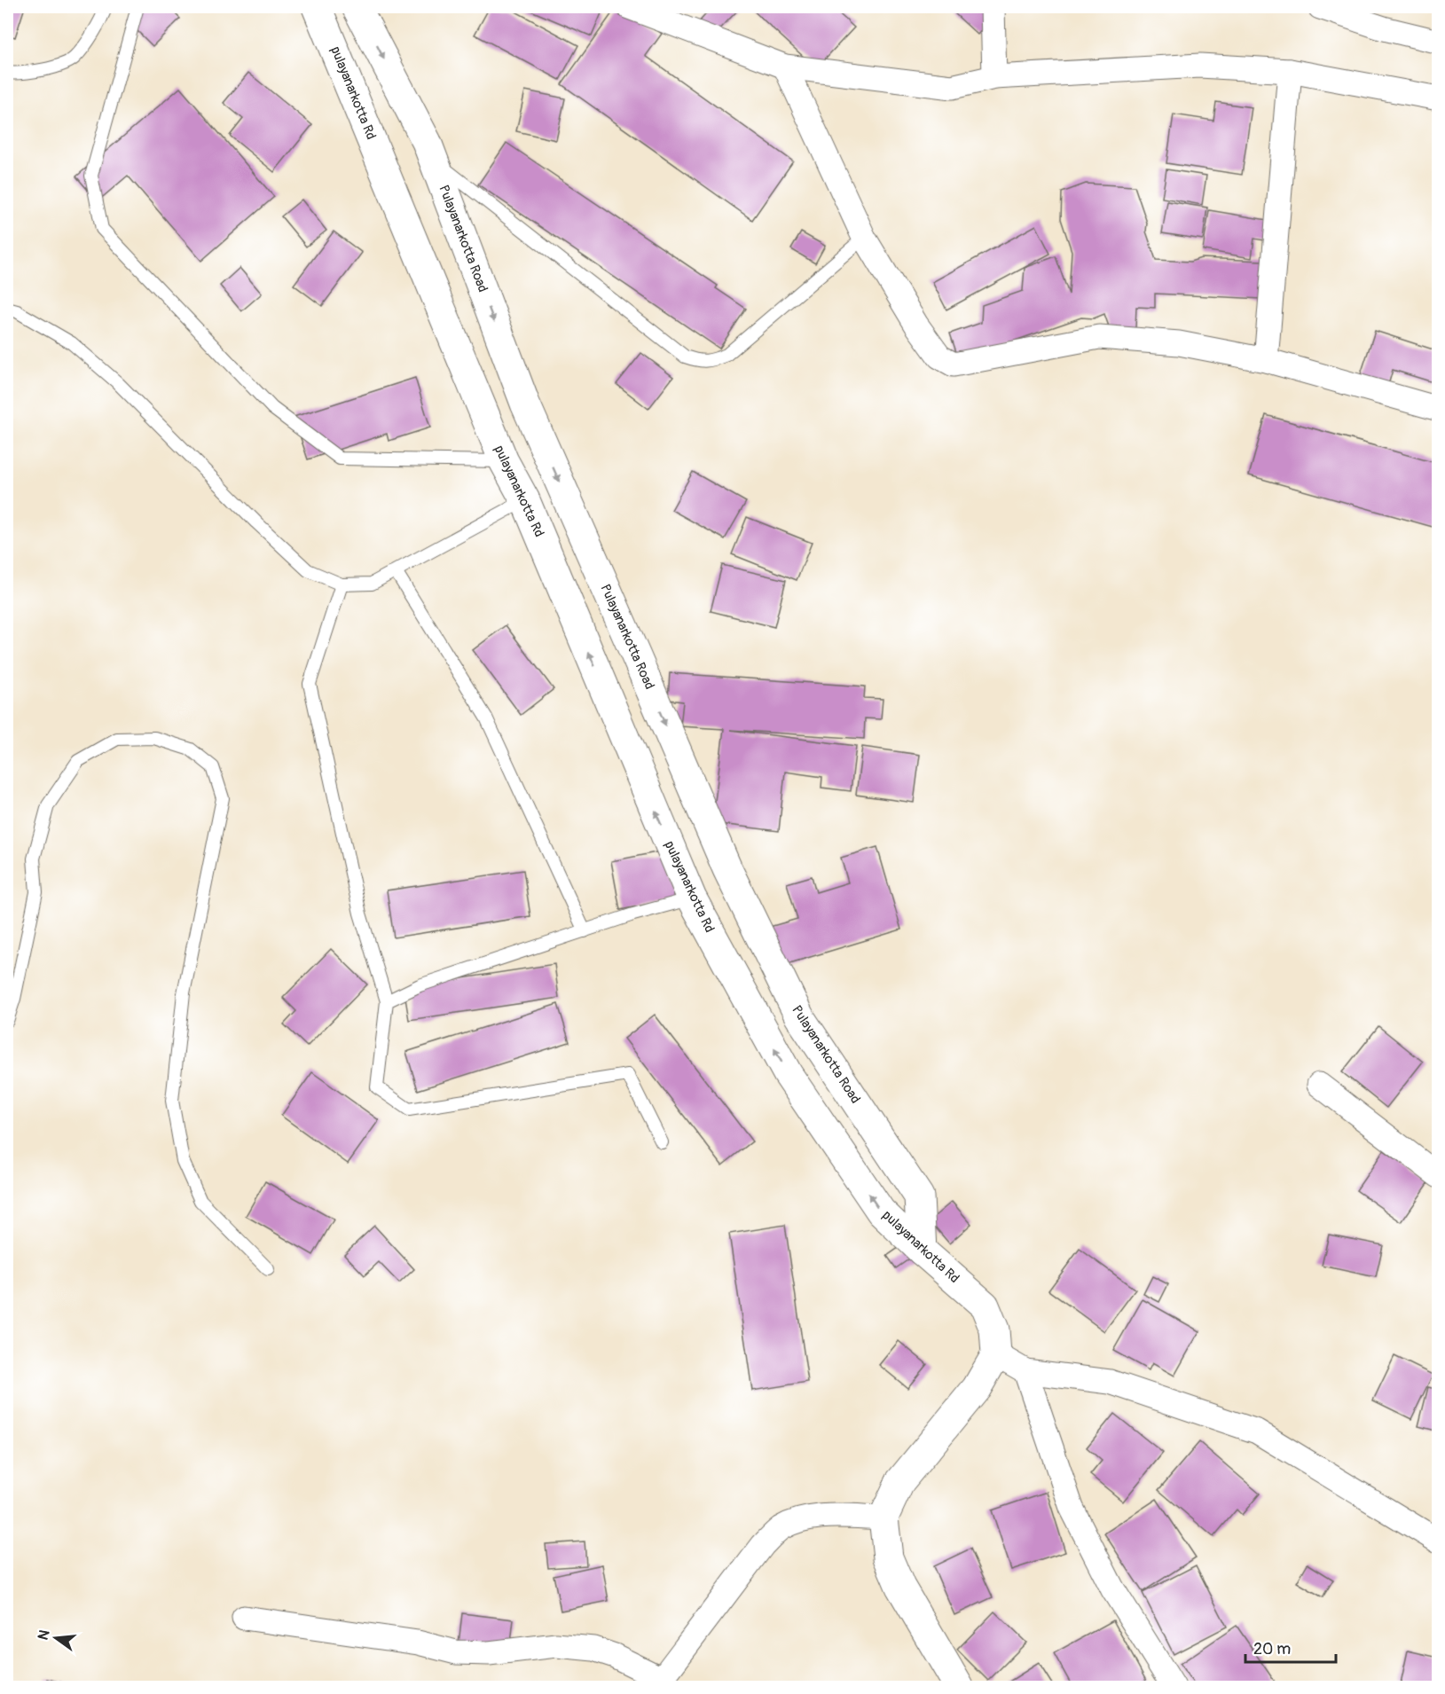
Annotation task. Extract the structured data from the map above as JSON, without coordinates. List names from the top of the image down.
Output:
{
  "streets": {
    "street": ["pulayanarkotta Rd", "Pulayanarkotta Road"]
  },
  "crossings": [
    ["pulayanarkotta Rd", "Pulayanarkotta Road"]
  ],
  "one_way": ["pulayanarkotta Rd", "Pulayanarkotta Road"],
  "scale_bar": "20 m",
  "north": "left"
}
